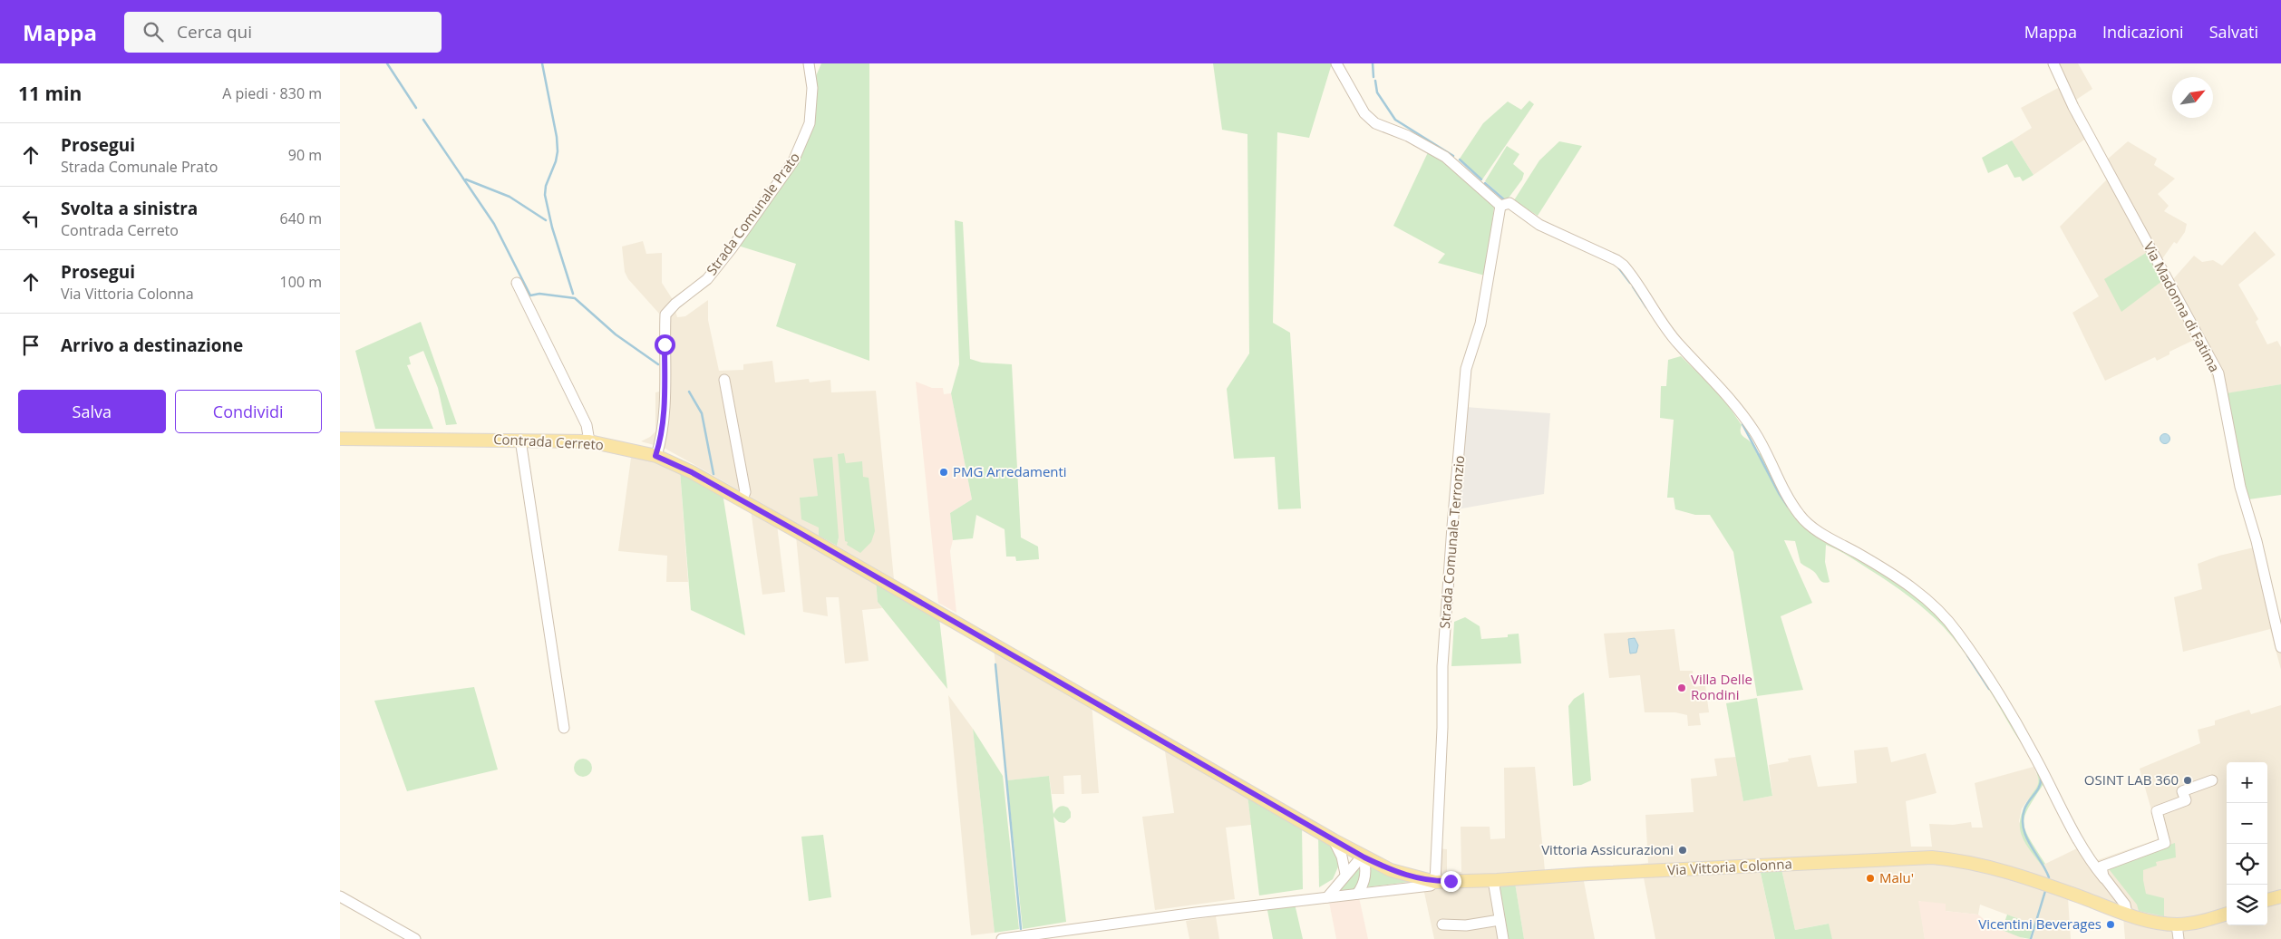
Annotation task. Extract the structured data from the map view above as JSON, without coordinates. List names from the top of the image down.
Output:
{
  "streets": {
    "main road": ["Contrada Cerreto", "Via Vittoria Colonna"],
    "street": ["Strada Comunale Prato", "Via Madonna di Fatima", "Strada Comunale Terronzio"]
  },
  "crossings": [
    ["Strada Comunale Prato", "Contrada Cerreto"],
    ["Contrada Cerreto", "Via Vittoria Colonna"],
    ["Strada Comunale Terronzio", "Via Vittoria Colonna"]
  ],
  "places": [
    "PMG Arredamenti",
    "Villa Delle Rondini",
    "OSINT LAB 360",
    "Vittoria Assicurazioni",
    "Malu'",
    "Vicentini Beverages"
  ],
  "north": "top right",
  "page": {
    "header": "Mappa",
    "search": "Cerca qui",
    "nav": ["Mappa", "Indicazioni", "Salvati"],
    "heading": ["11 min", "A piedi · 830 m"],
    "list": [
      ["Prosegui", "Strada Comunale Prato", "90 m"],
      ["Svolta a sinistra", "Contrada Cerreto", "640 m"],
      ["Prosegui", "Via Vittoria Colonna", "100 m"],
      "Arrivo a destinazione"
    ],
    "buttons": ["Salva", "Condividi"],
    "map_buttons": ["+", "−"]
  }
}
